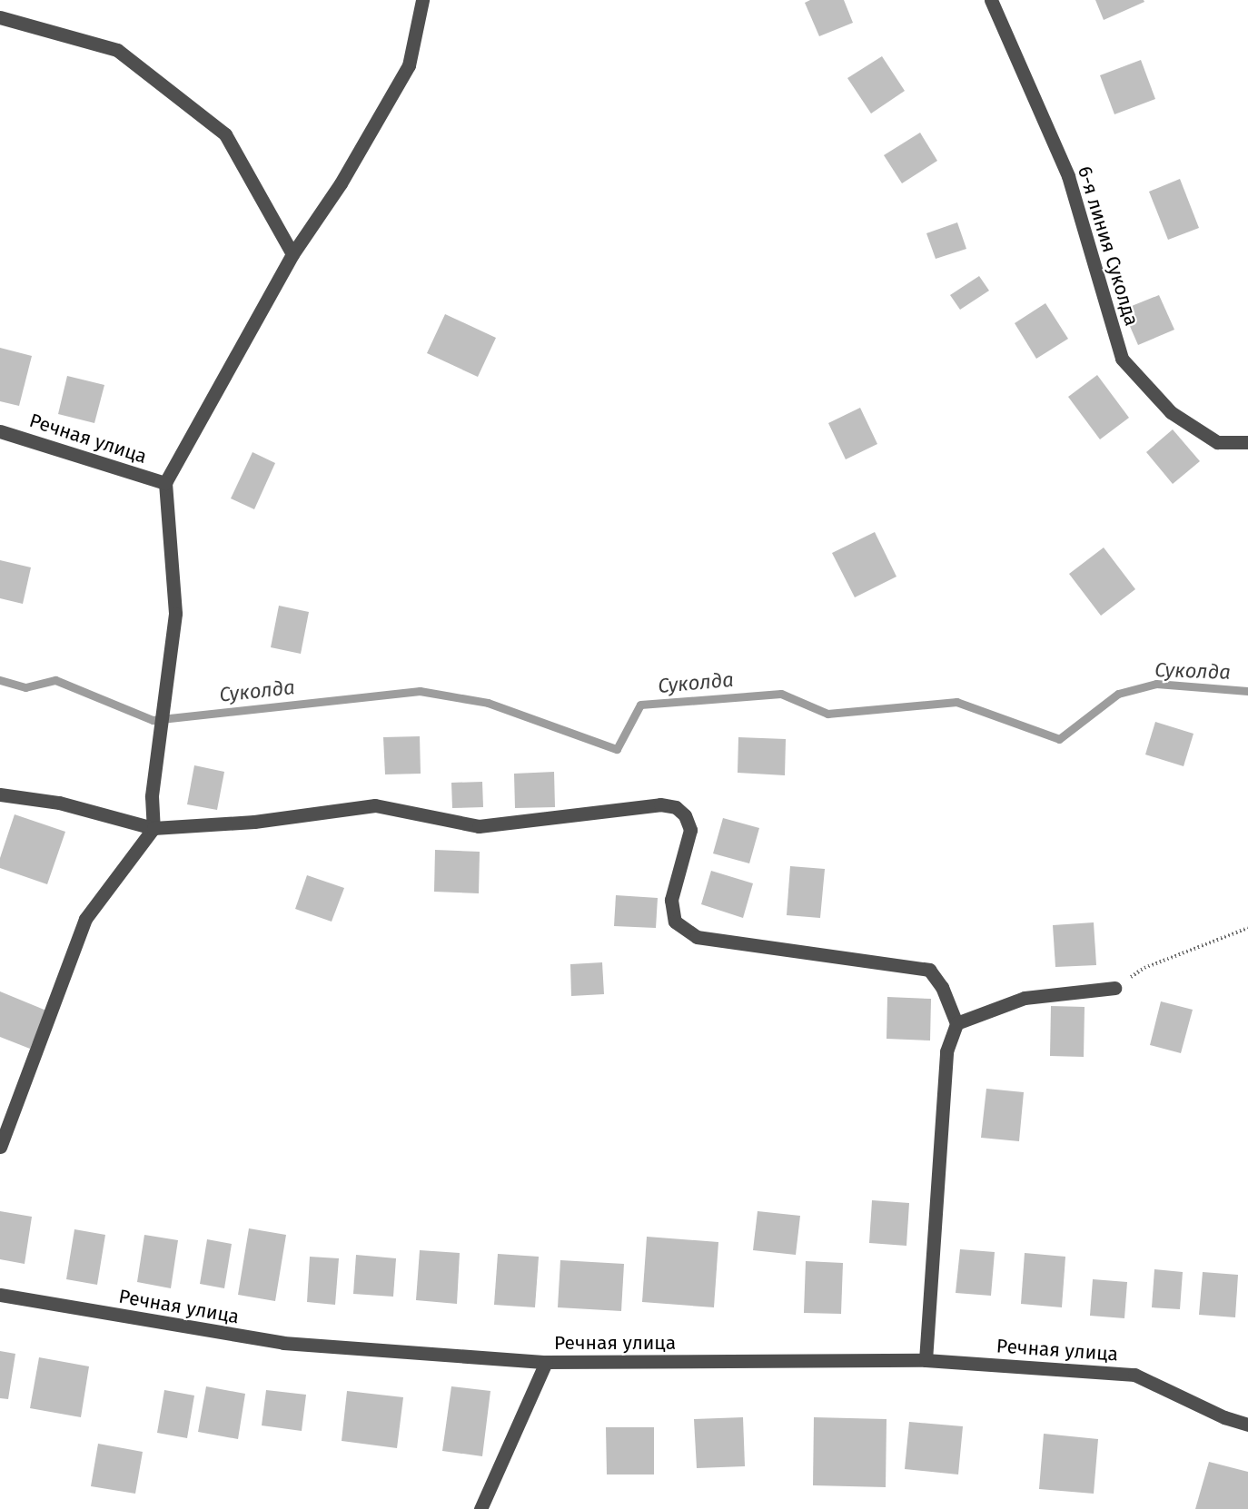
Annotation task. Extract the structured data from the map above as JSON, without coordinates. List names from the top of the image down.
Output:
{
  "streets": {
    "street": ["6-я линия Суколда", "Речная улица"]
  },
  "water": ["Суколда"]
}
